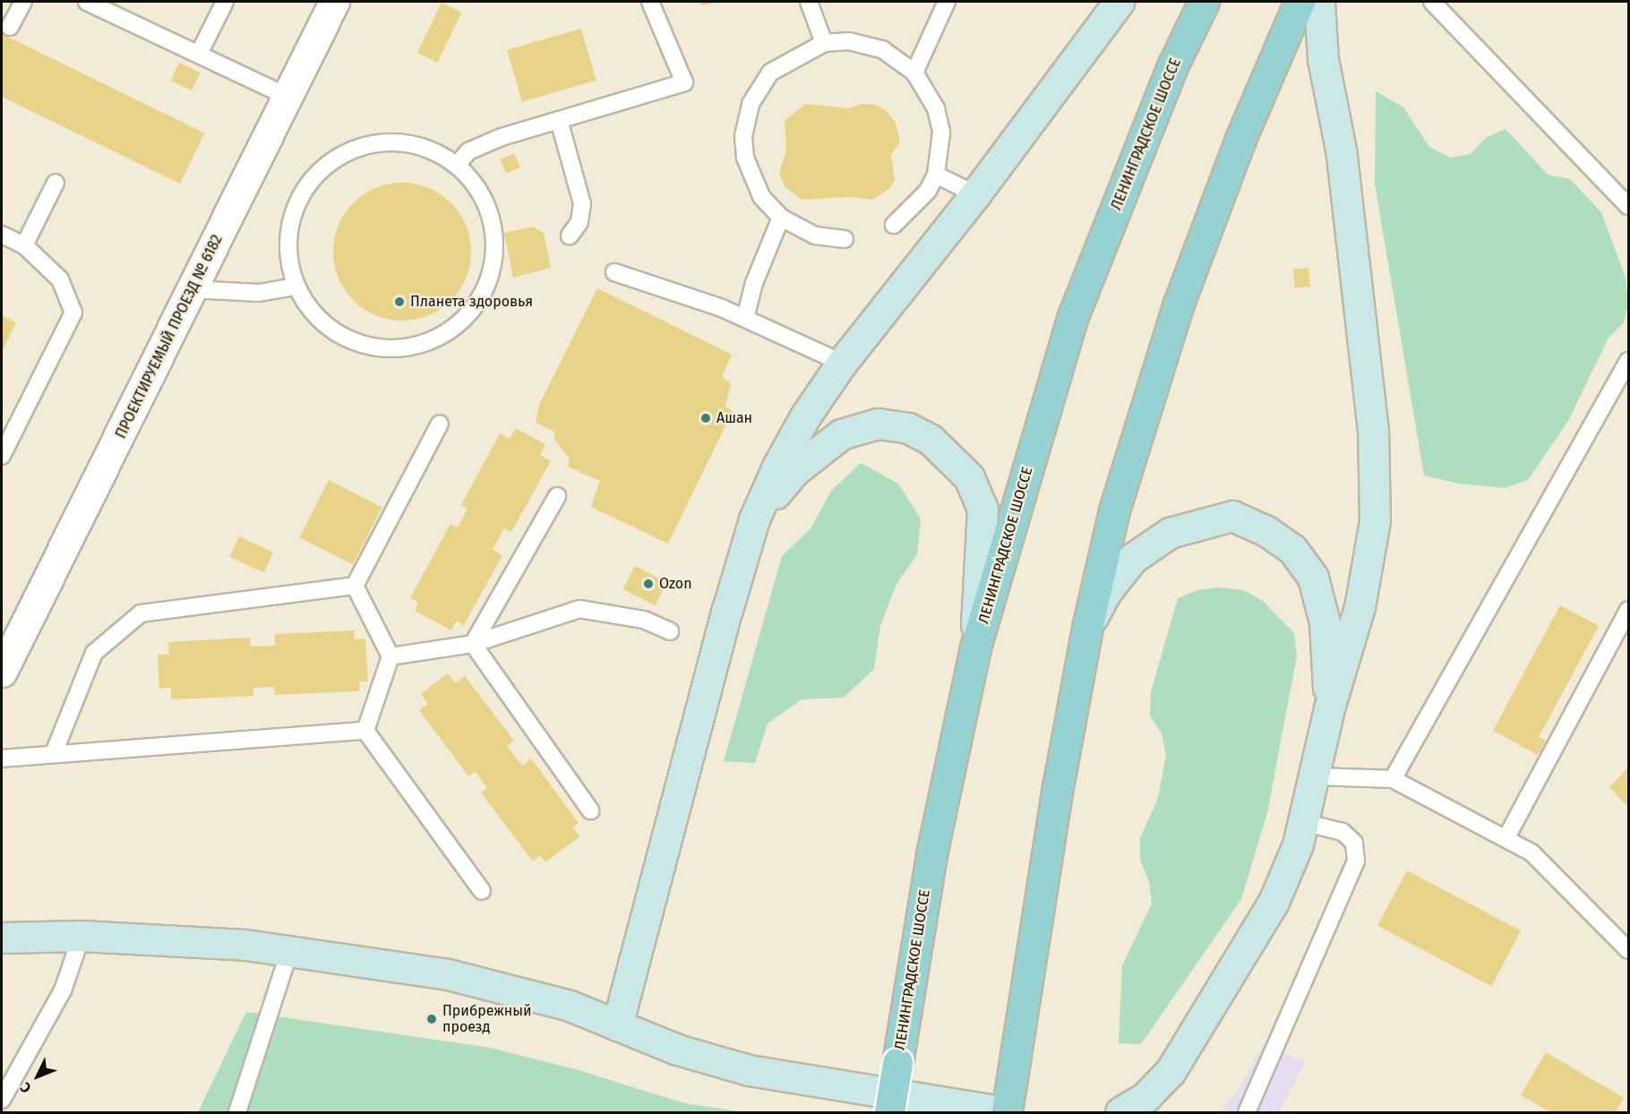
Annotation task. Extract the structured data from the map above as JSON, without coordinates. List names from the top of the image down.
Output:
{
  "streets": {
    "main road": ["ЛЕНИНГРАДСКОЕ ШОССЕ"],
    "street": ["ПРОЕКТИРУЕМЫЙ ПРОЕЗД № 6182"]
  },
  "places": [
    "Планета здоровья",
    "Ашан",
    "Ozon",
    "Прибрежный проезд"
  ],
  "north": "bottom left"
}
